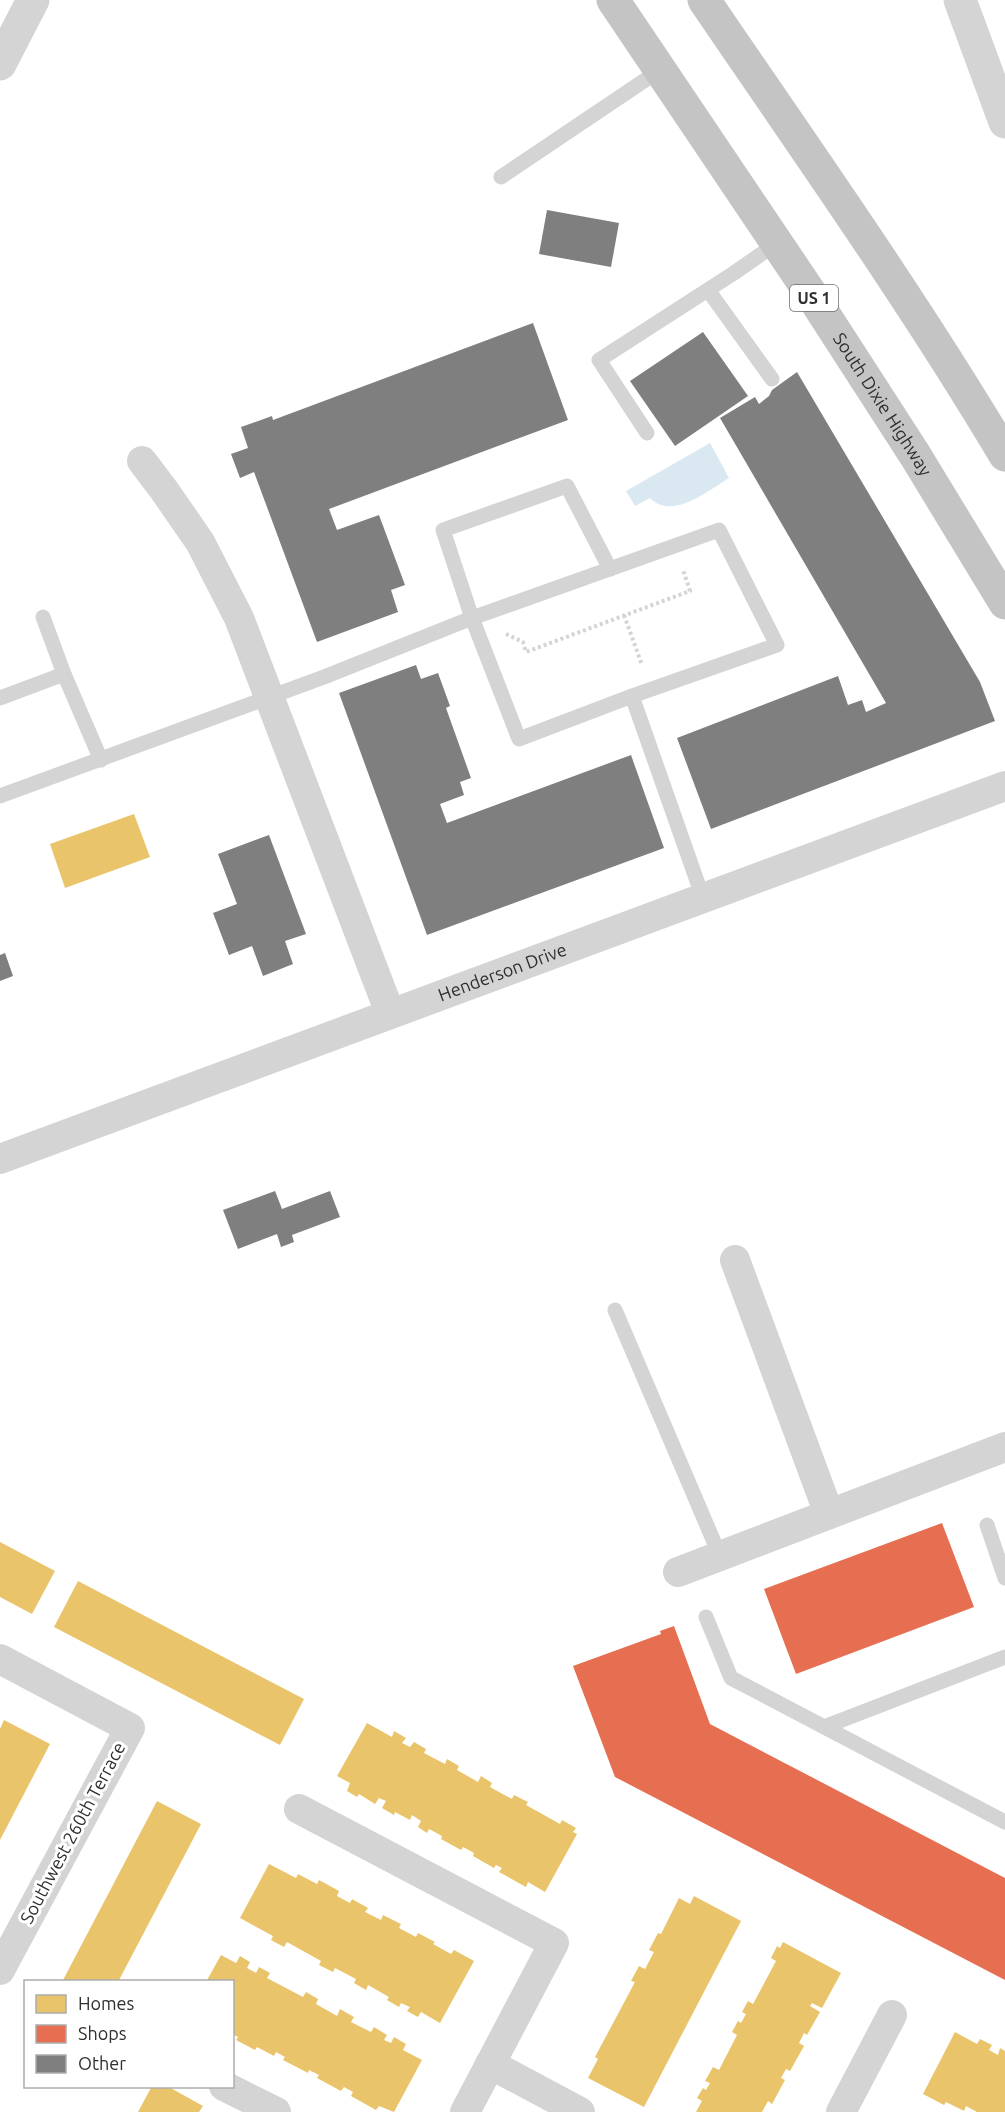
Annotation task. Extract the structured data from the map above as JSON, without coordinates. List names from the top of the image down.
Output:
{
  "streets": {
    "highway": ["US 1", "South Dixie Highway"],
    "street": ["Henderson Drive", "Southwest 260th Terrace"]
  },
  "legend": ["Homes", "Shops", "Other"]
}
